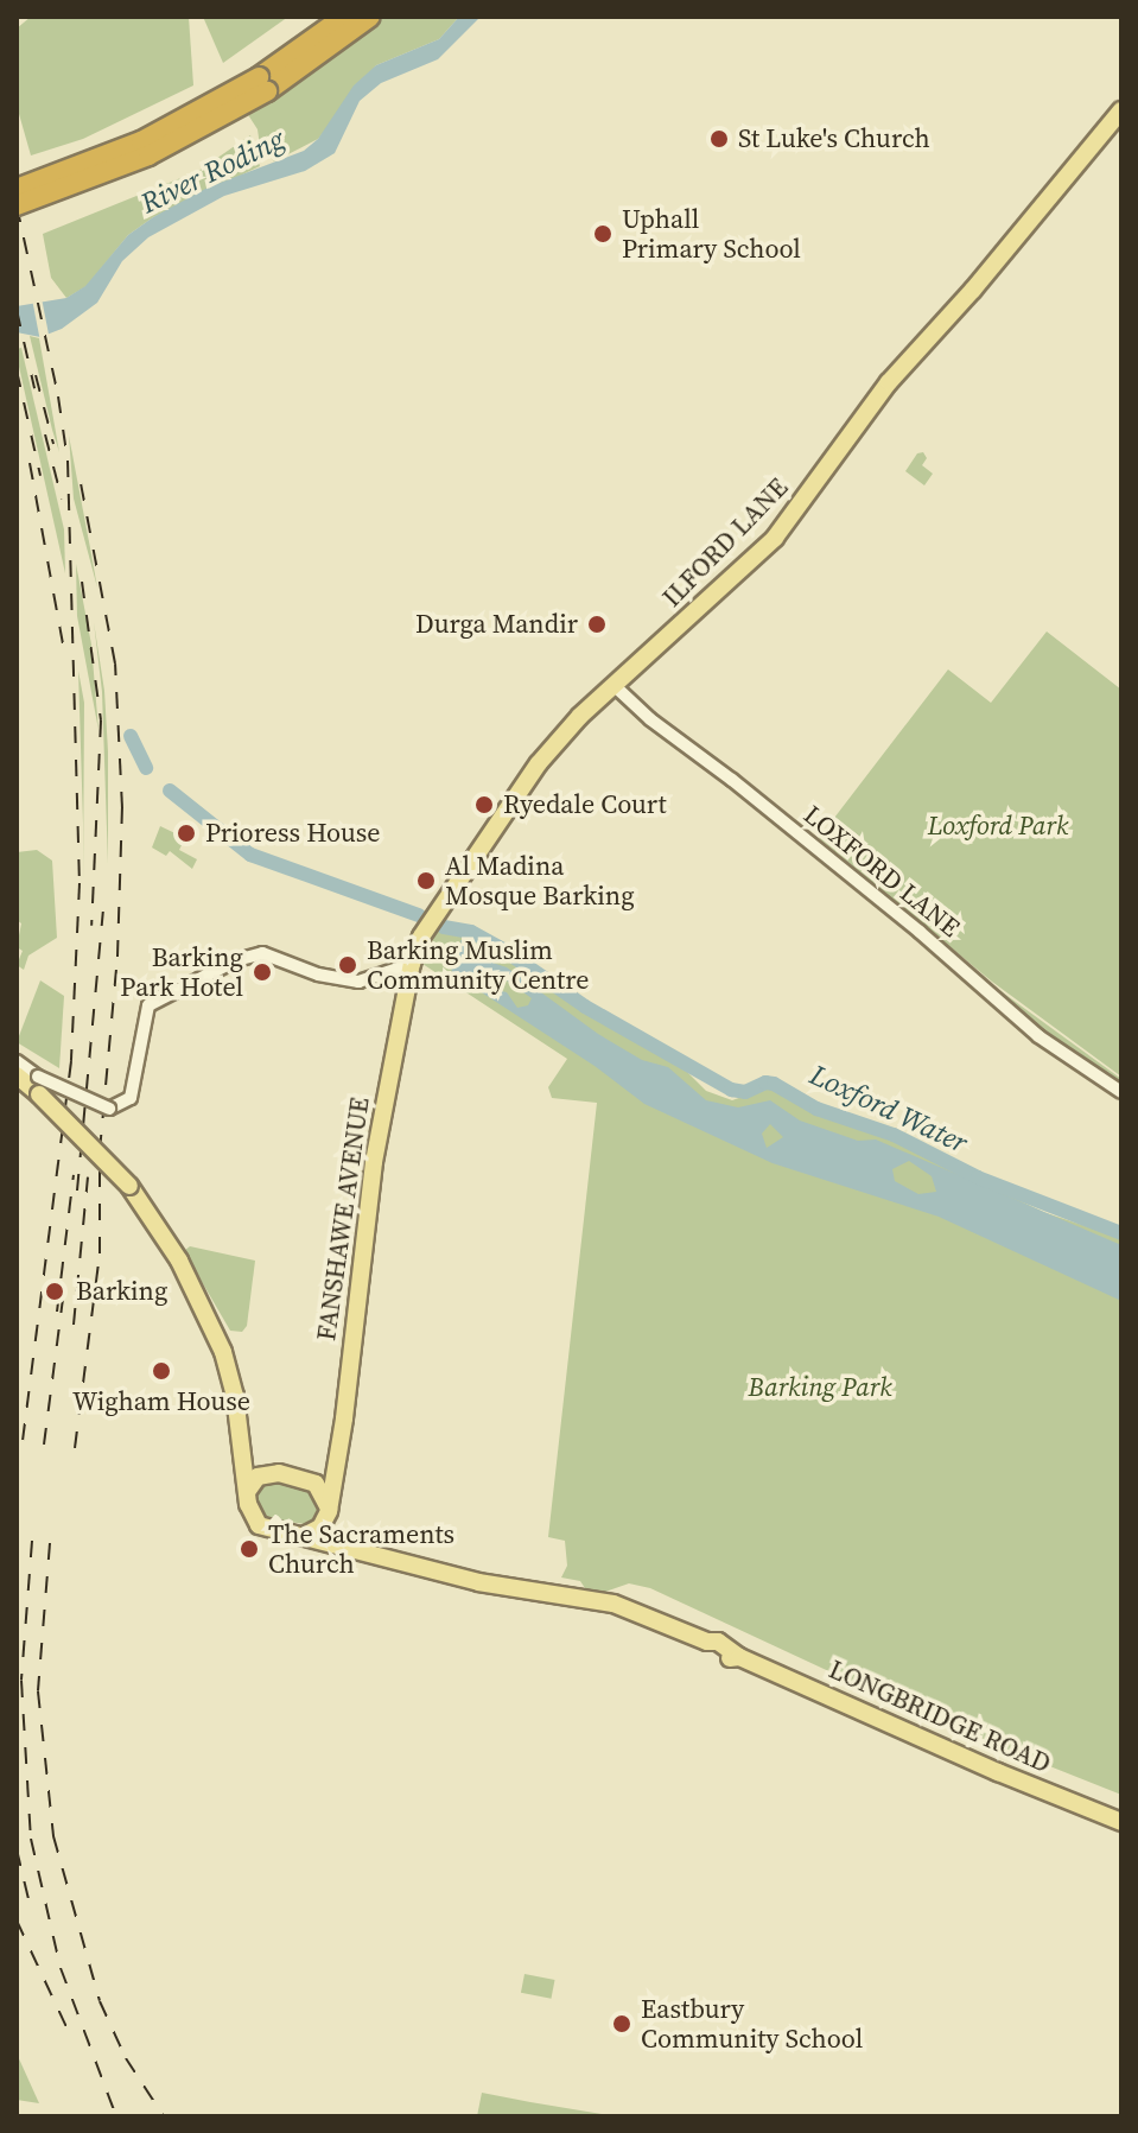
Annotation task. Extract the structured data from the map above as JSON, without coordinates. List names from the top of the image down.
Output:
{
  "streets": {
    "main road": ["ILFORD LANE", "FANSHAWE AVENUE", "LONGBRIDGE ROAD"],
    "street": ["LOXFORD LANE"]
  },
  "crossings": [
    ["ILFORD LANE", "LOXFORD LANE"],
    ["ILFORD LANE", "FANSHAWE AVENUE"],
    ["FANSHAWE AVENUE", "LONGBRIDGE ROAD"]
  ],
  "water": ["River Roding", "Loxford Water"],
  "parks": ["Loxford Park", "Barking Park"],
  "places": [
    "St Luke's Church",
    "Uphall Primary School",
    "Durga Mandir",
    "Ryedale Court",
    "Prioress House",
    "Al Madina Mosque Barking",
    "Barking Muslim Community Centre",
    "Barking Park Hotel",
    "Barking",
    "Wigham House",
    "The Sacraments Church",
    "Eastbury Community School"
  ]
}
